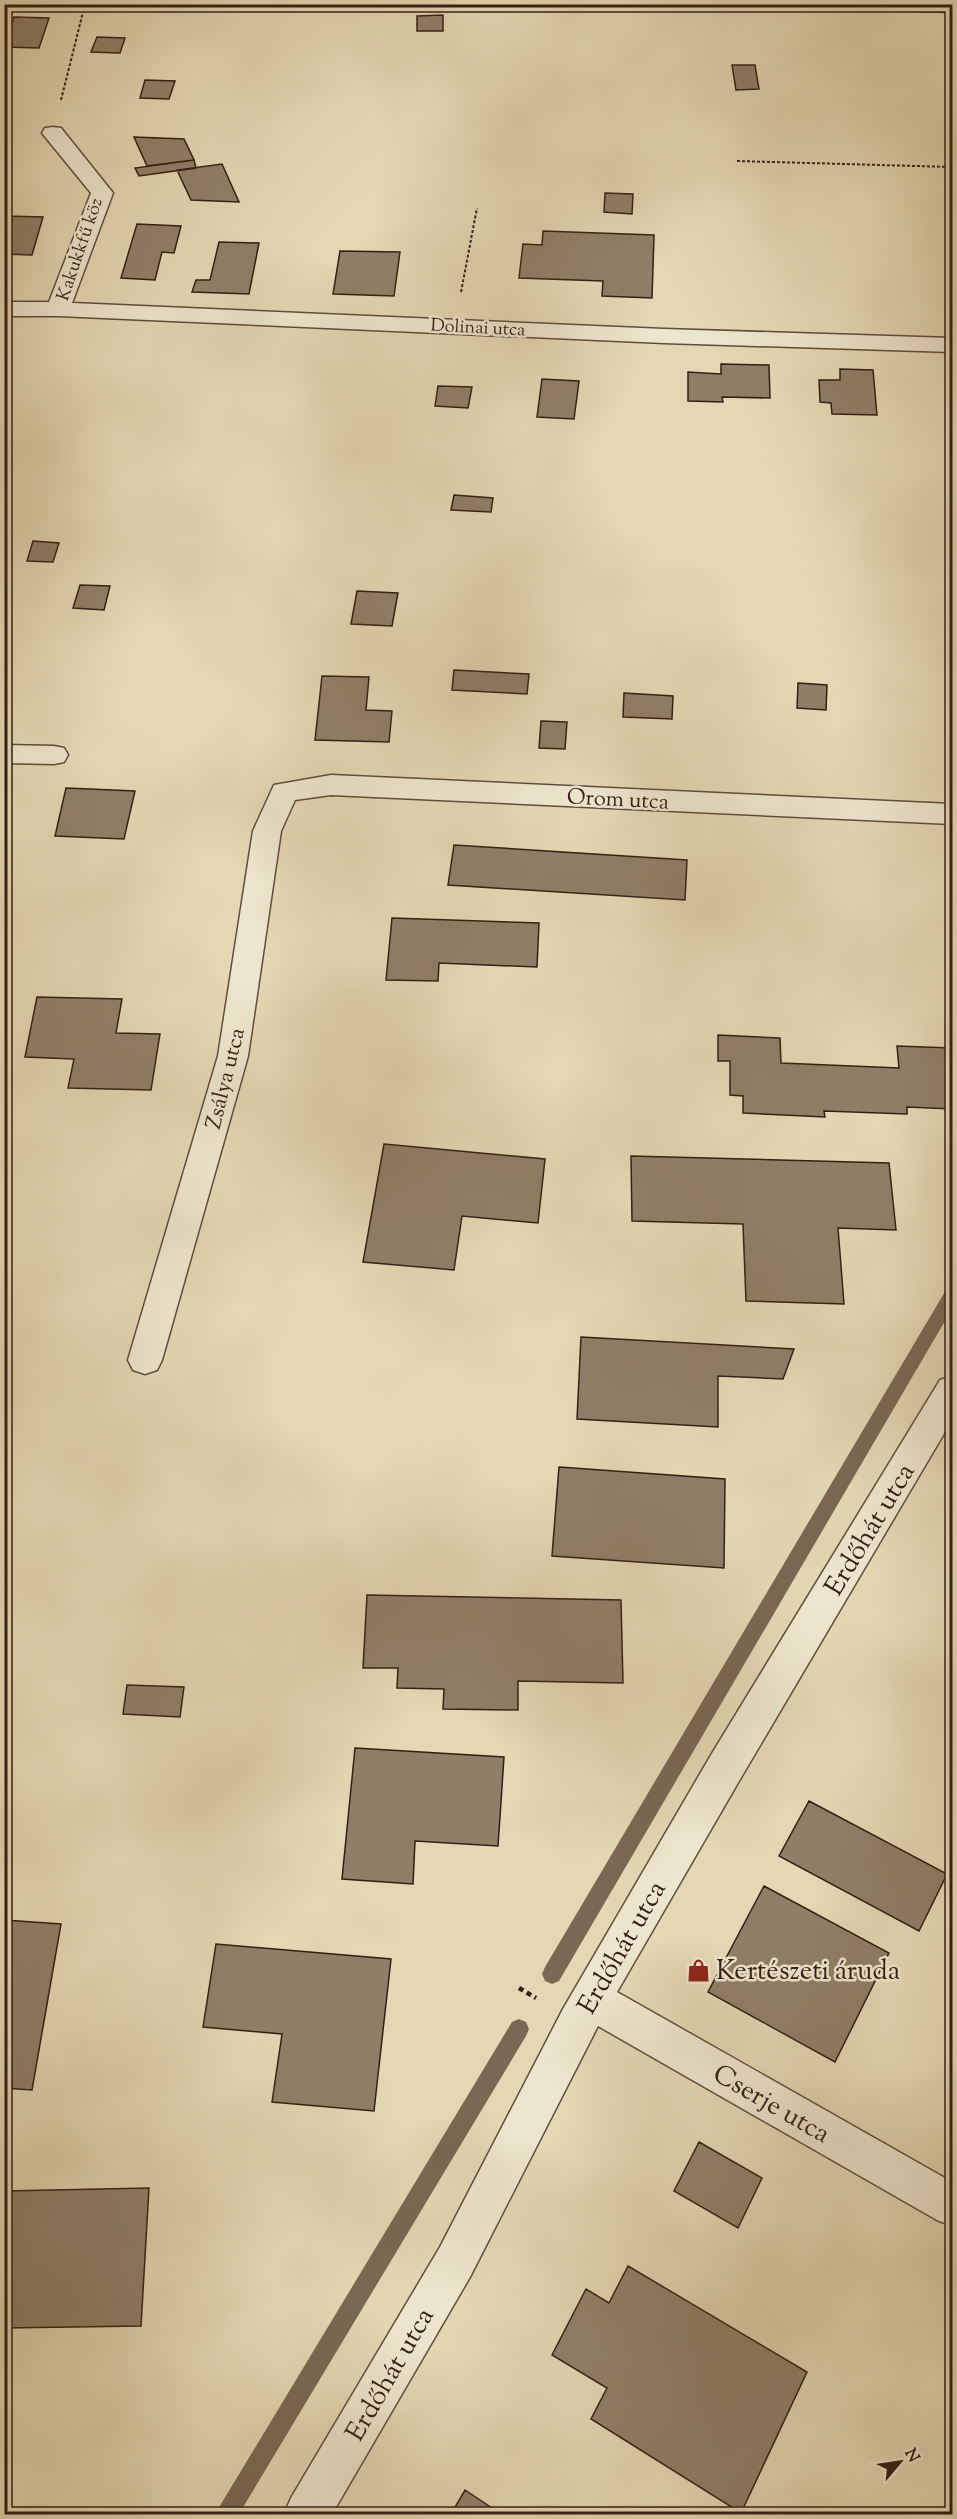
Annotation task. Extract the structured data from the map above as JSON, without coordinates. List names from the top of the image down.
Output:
{
  "streets": {
    "street": [
      "Kakukkfű köz",
      "Dolinai utca",
      "Orom utca",
      "Zsálya utca",
      "Erdőhát utca",
      "Cserje utca"
    ]
  },
  "crossings": [
    ["Kakukkfű köz", "Dolinai utca"],
    ["Orom utca", "Zsálya utca"],
    ["Erdőhát utca", "Cserje utca"]
  ],
  "places": {
    "shop": ["Kertészeti áruda"]
  },
  "north": "top right"
}
